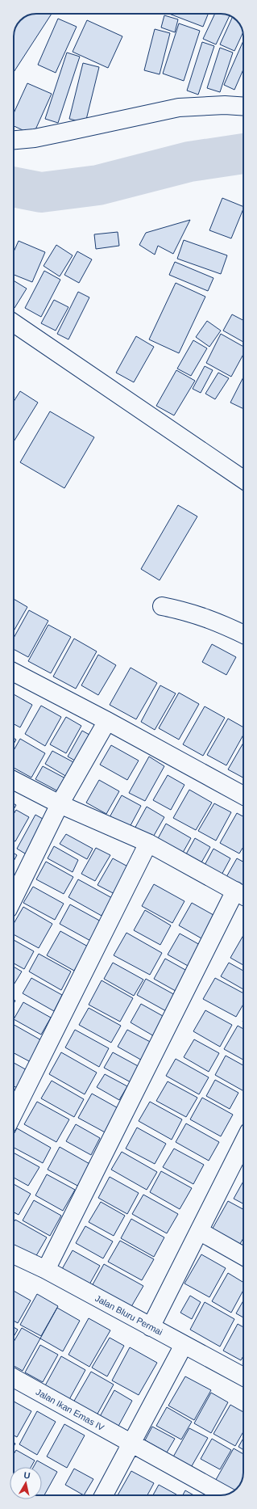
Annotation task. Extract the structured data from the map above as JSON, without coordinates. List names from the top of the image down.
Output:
{
  "streets": {
    "street": ["Jalan Bluru Permai", "Jalan Ikan Emas IV"]
  },
  "north": "top"
}
